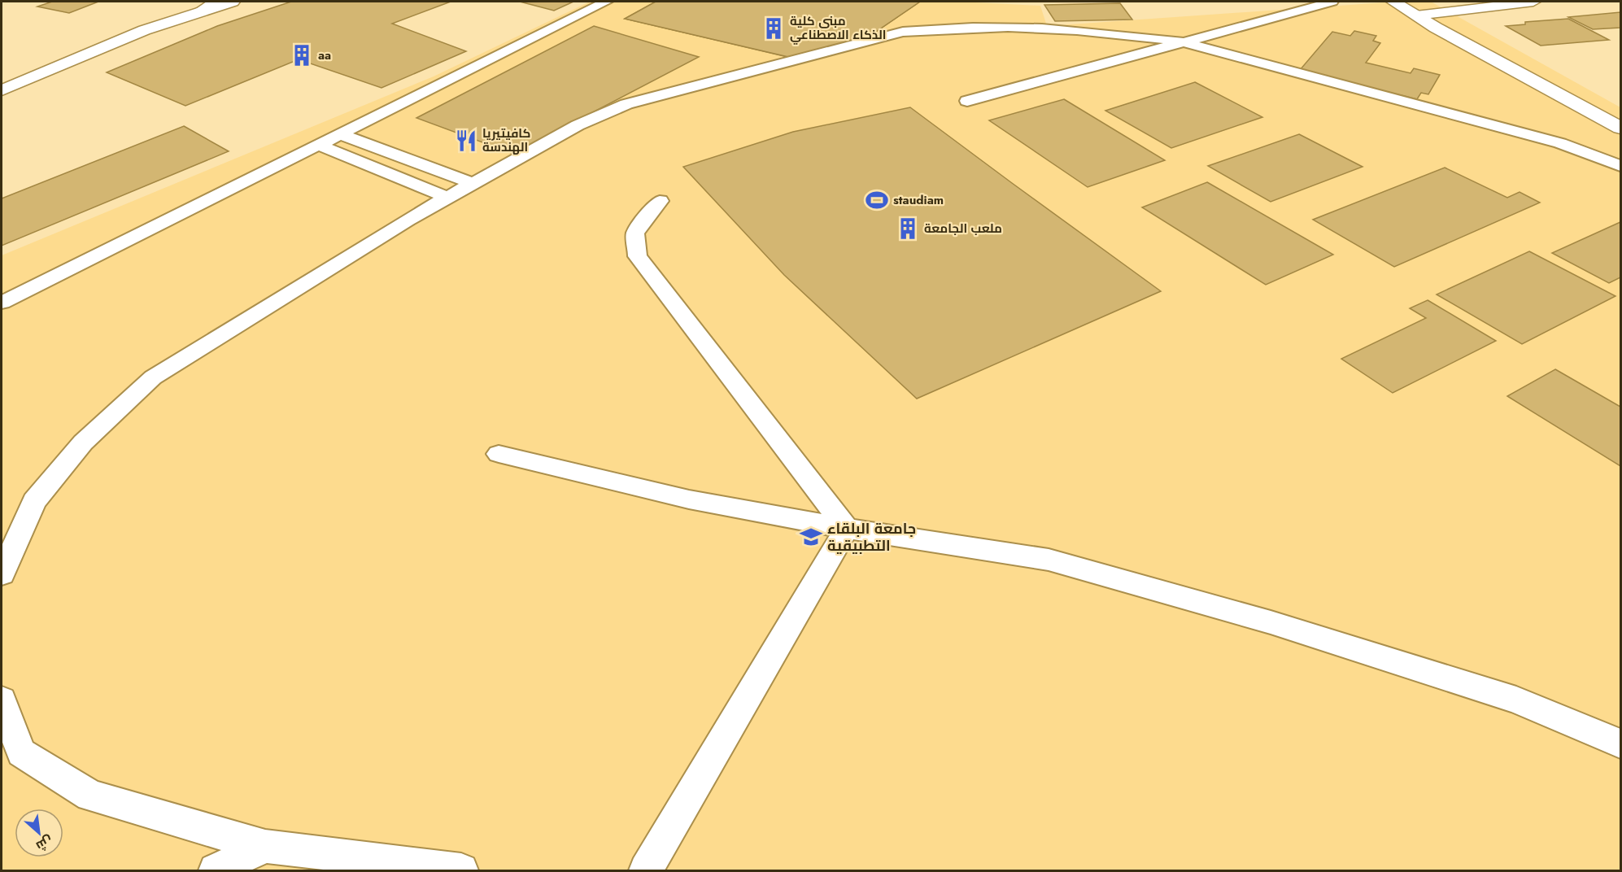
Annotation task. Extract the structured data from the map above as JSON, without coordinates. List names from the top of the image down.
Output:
{
  "places": {
    "building": ["مبنى كلية الذكاء الاصطناعي", "aa", "ملعب الجامعة"],
    "restaurant": ["كافيتيريا الهندسة"],
    "sports": ["staudiam"],
    "school or university": ["جامعة البلقاء التطبيقية"]
  },
  "north": "bottom right"
}
